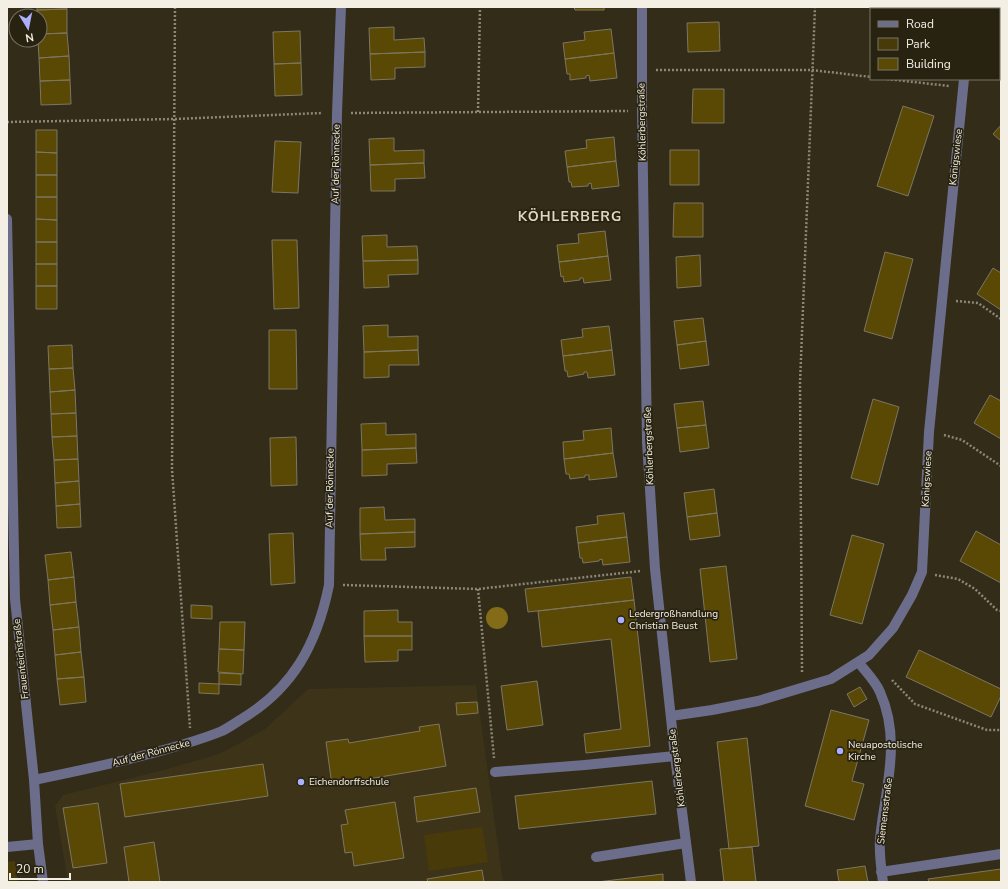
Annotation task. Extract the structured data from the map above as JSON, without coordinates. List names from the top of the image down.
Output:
{
  "streets": {
    "street": [
      "Köhlerbergstraße",
      "Königswiese",
      "Auf der Rönnecke",
      "Frauenteichstraße",
      "Siemensstraße"
    ]
  },
  "crossings": [
    ["Köhlerbergstraße", "Königswiese"],
    ["Königswiese", "Siemensstraße"],
    ["Auf der Rönnecke", "Frauenteichstraße"]
  ],
  "districts": ["KÖHLERBERG"],
  "places": ["Ledergroßhandlung Christian Beust", "Neuapostolische Kirche", "Eichendorffschule"],
  "legend": ["Road", "Park", "Building"],
  "scale_bar": "20 m",
  "north": "bottom"
}
